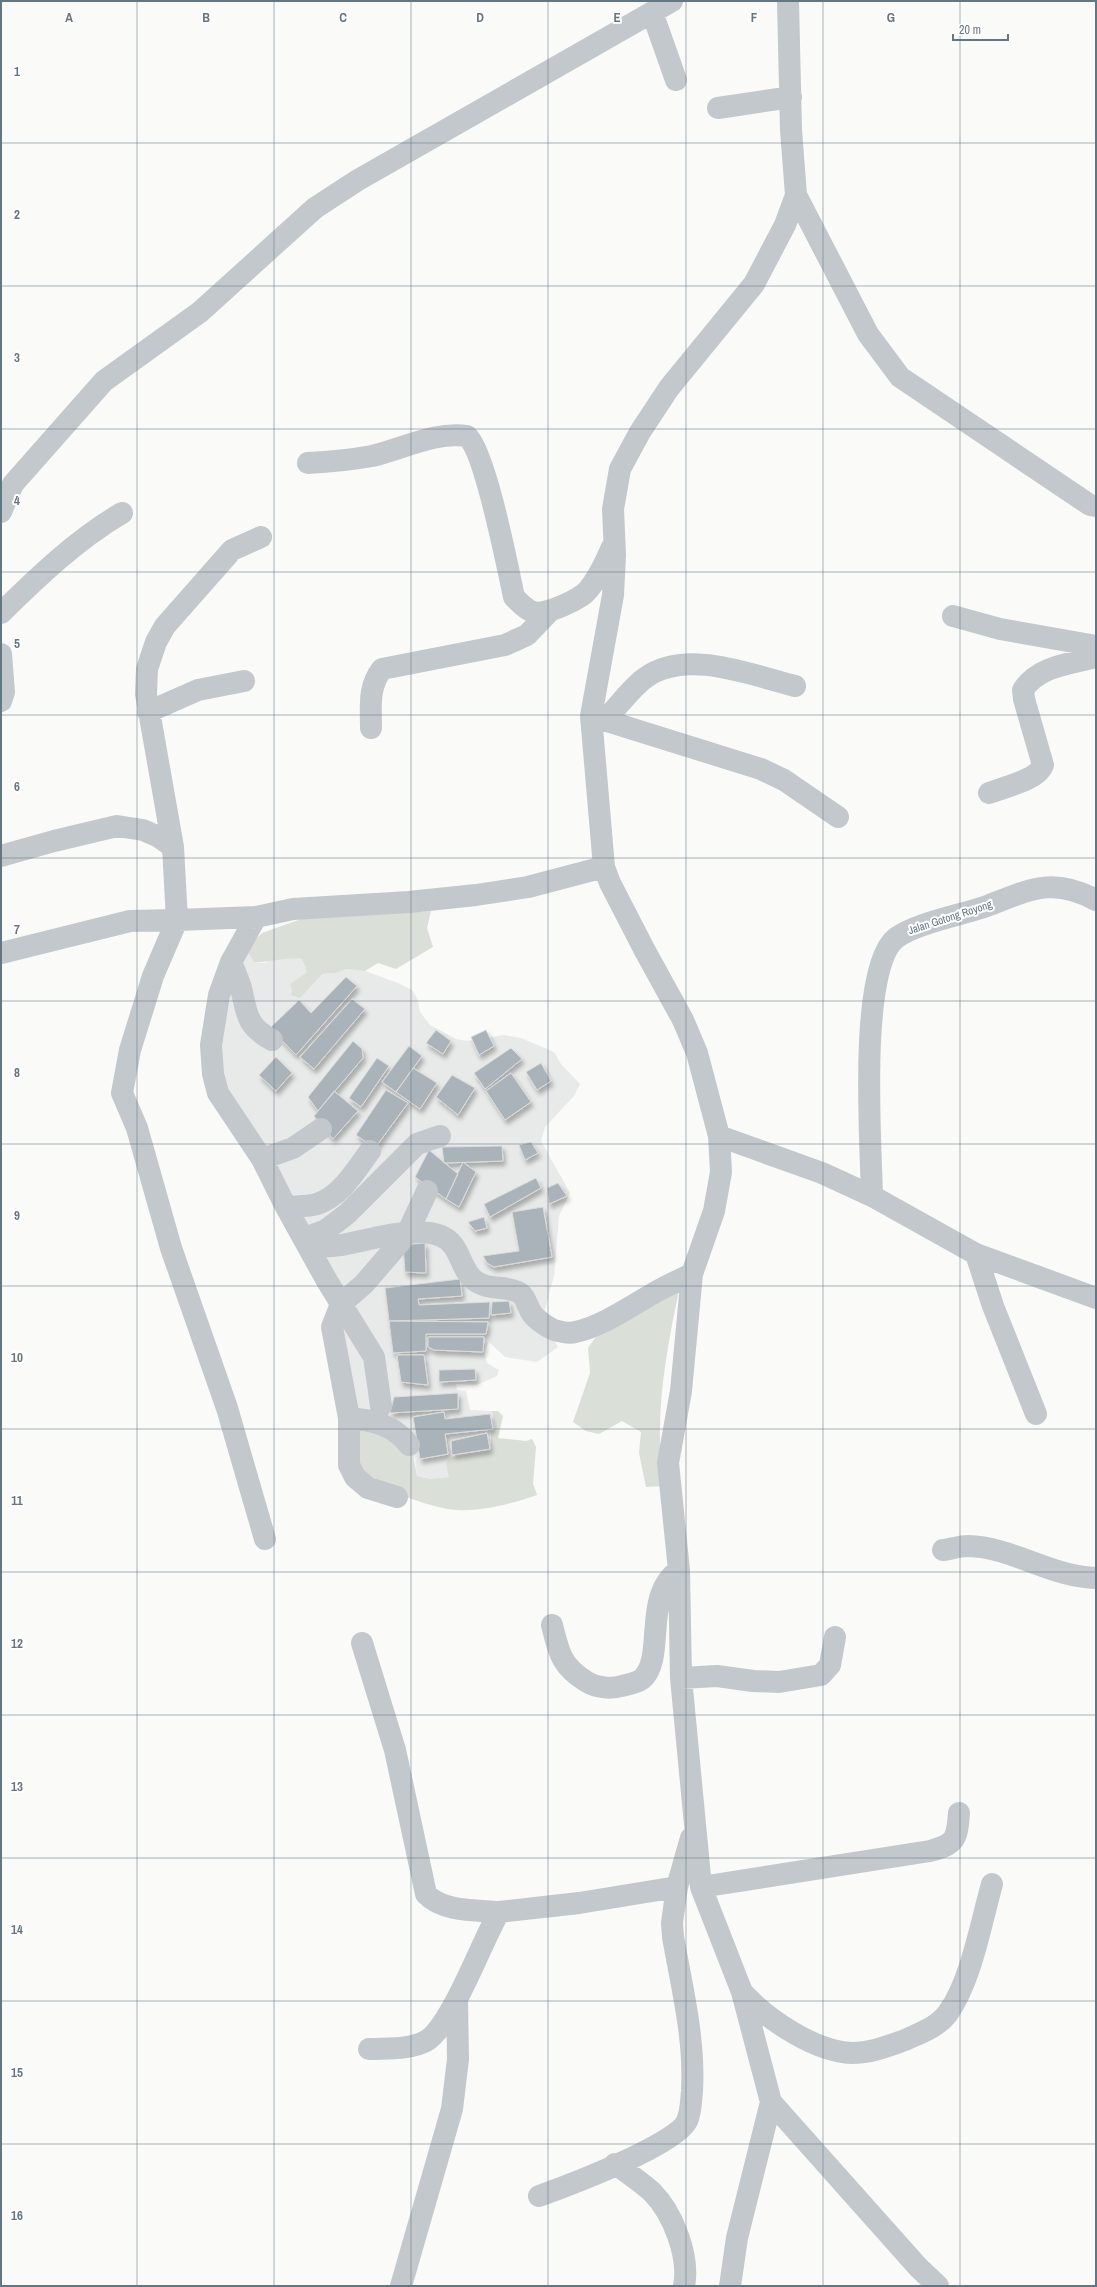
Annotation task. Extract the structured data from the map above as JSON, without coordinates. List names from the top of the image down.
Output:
{
  "streets": {
    "street": ["Jalan Gotong Royong"]
  },
  "scale_bar": "20 m",
  "grid": {
    "columns": [
      "A",
      "B",
      "C",
      "D",
      "E",
      "F",
      "G"
    ],
    "rows": [
      "1",
      "2",
      "3",
      "4",
      "5",
      "6",
      "7",
      "8",
      "9",
      "10",
      "11",
      "12",
      "13",
      "14",
      "15",
      "16"
    ]
  }
}
